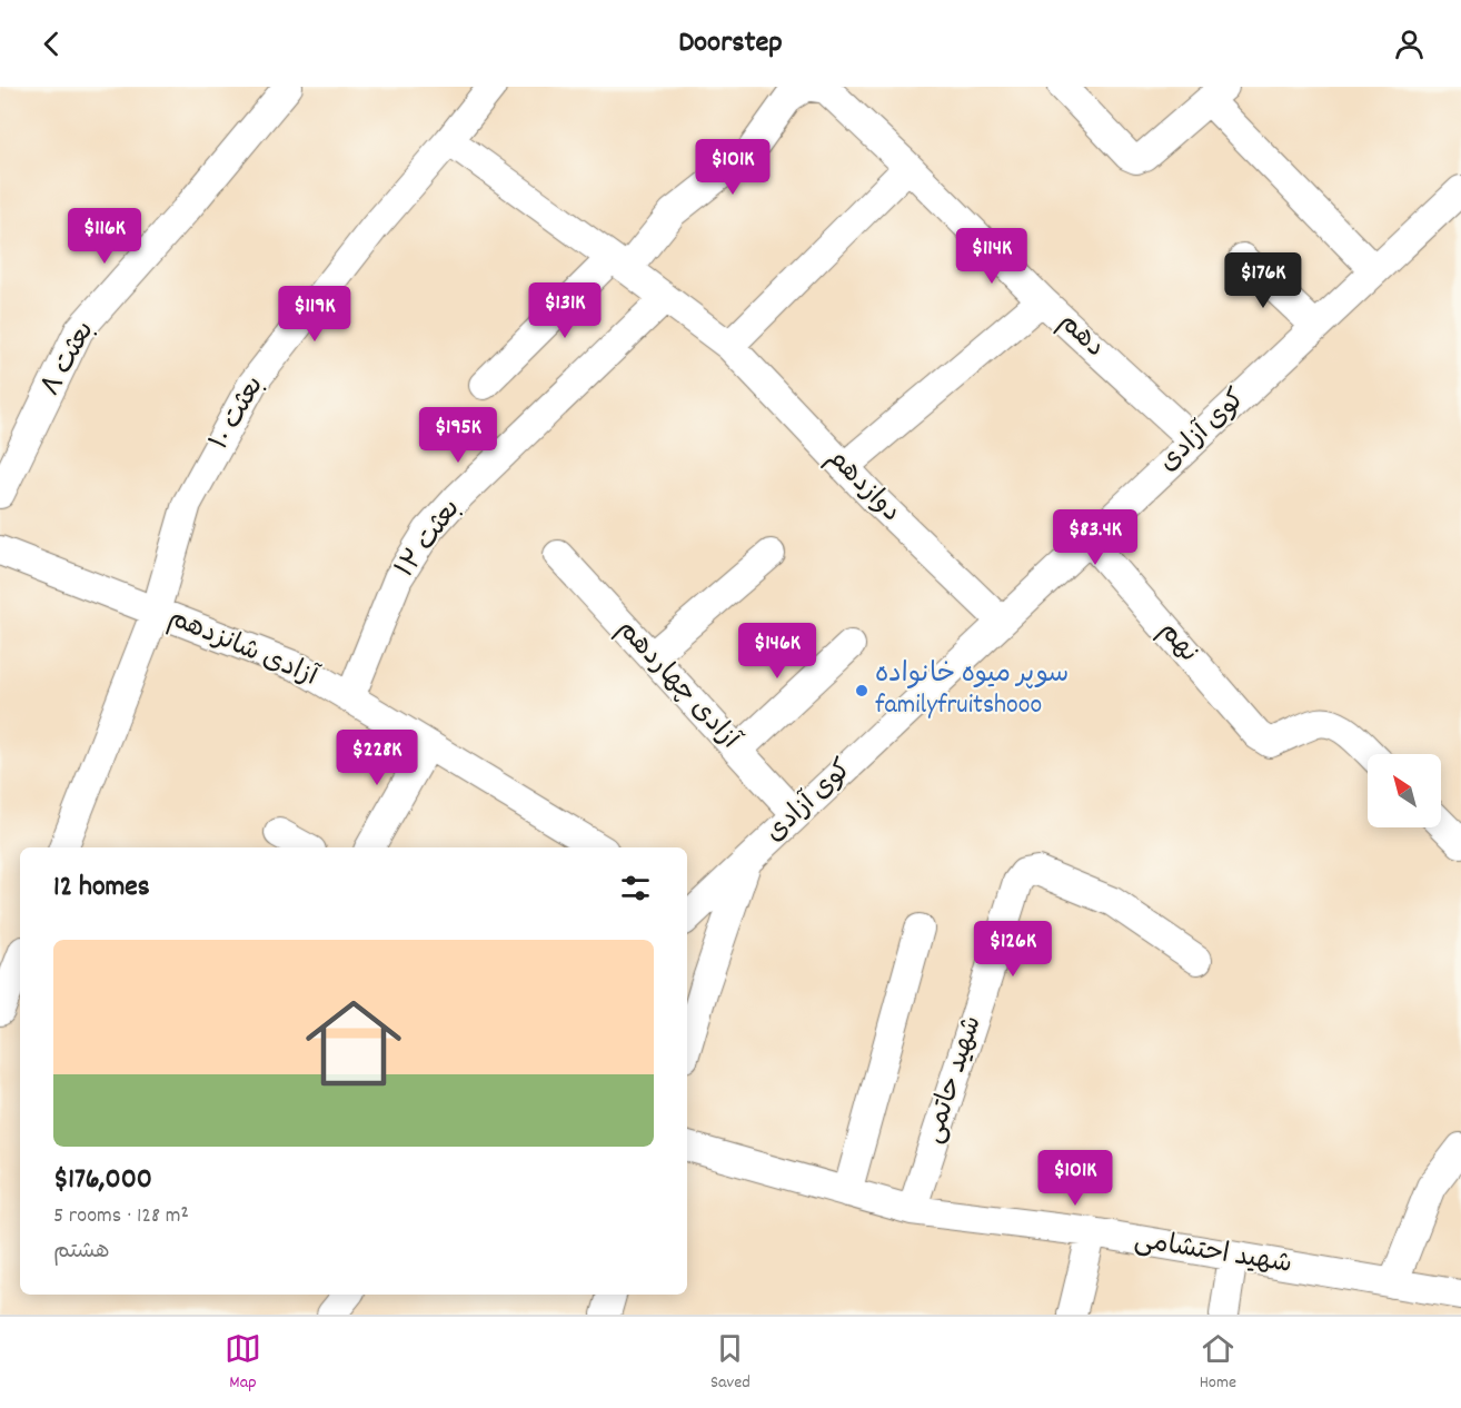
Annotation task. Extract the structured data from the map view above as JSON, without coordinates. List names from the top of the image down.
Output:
{
  "streets": {
    "street": [
      "دهم",
      "بعثت ٨",
      "بعثت ۱۰",
      "کوی آزادی",
      "دوازدهم",
      "بعثت ۱۲",
      "نهم",
      "آزادی شانزدهم",
      "آزادی چهاردهم",
      "شهید حاتمی",
      "شهید احتشامی"
    ]
  },
  "crossings": [
    ["دهم", "کوی آزادی"],
    ["بعثت ۱۰", "دوازدهم"],
    ["بعثت ۱۰", "آزادی شانزدهم"],
    ["کوی آزادی", "دوازدهم"],
    ["کوی آزادی", "نهم"],
    ["کوی آزادی", "آزادی چهاردهم"],
    ["دوازدهم", "بعثت ۱۲"],
    ["بعثت ۱۲", "آزادی شانزدهم"],
    ["شهید حاتمی", "شهید احتشامی"]
  ],
  "places": ["سوپر میوه خانواده familyfruitshooo"],
  "north": "top left",
  "page": {
    "header": "Doorstep",
    "price": [
      "$101K",
      "$116K",
      "$114K",
      "$176K",
      "$131K",
      "$119K",
      "$195K",
      "$83.4K",
      "$146K",
      "$228K",
      "$126K",
      "$101K"
    ],
    "heading": "12 homes",
    "list": [
      {
        "name": "$176,000",
        "note": "5 rooms · 128 m² · هشتم"
      }
    ],
    "tabs": ["Map", "Saved", "Home"]
  }
}
